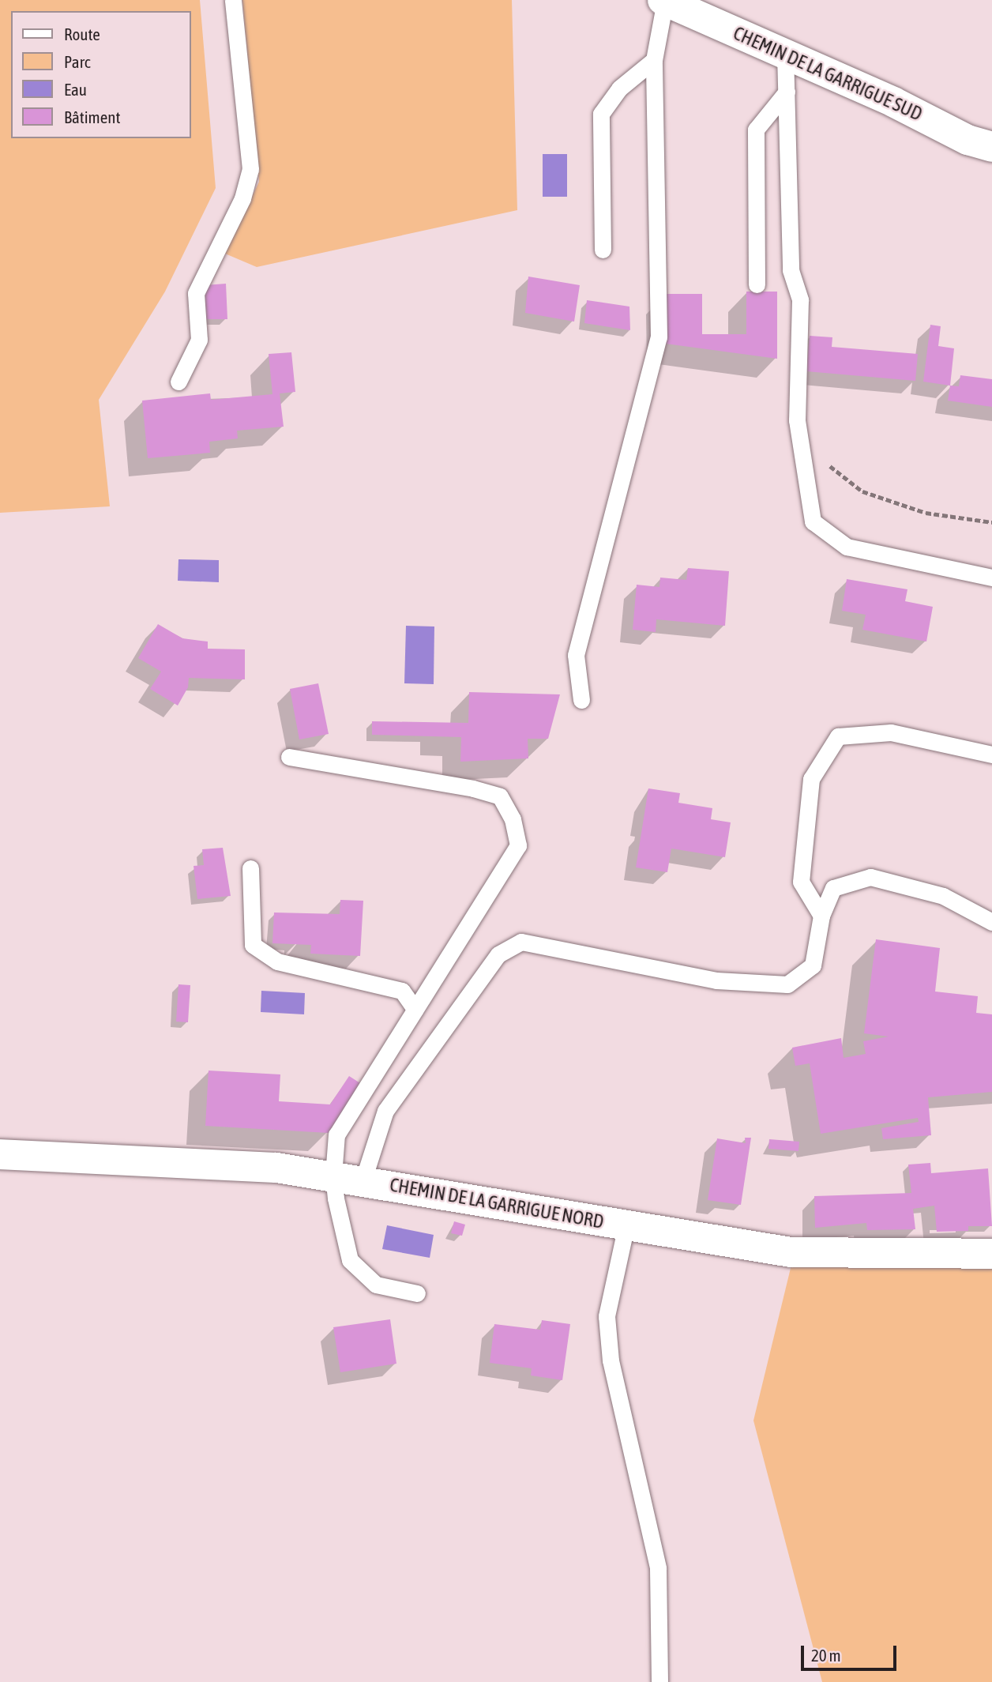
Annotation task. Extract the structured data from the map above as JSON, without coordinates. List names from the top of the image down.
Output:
{
  "streets": {
    "street": ["CHEMIN DE LA GARRIGUE SUD", "CHEMIN DE LA GARRIGUE NORD"]
  },
  "legend": [
    "Route",
    "Parc",
    "Eau",
    "Bâtiment"
  ],
  "scale_bar": "20 m"
}
